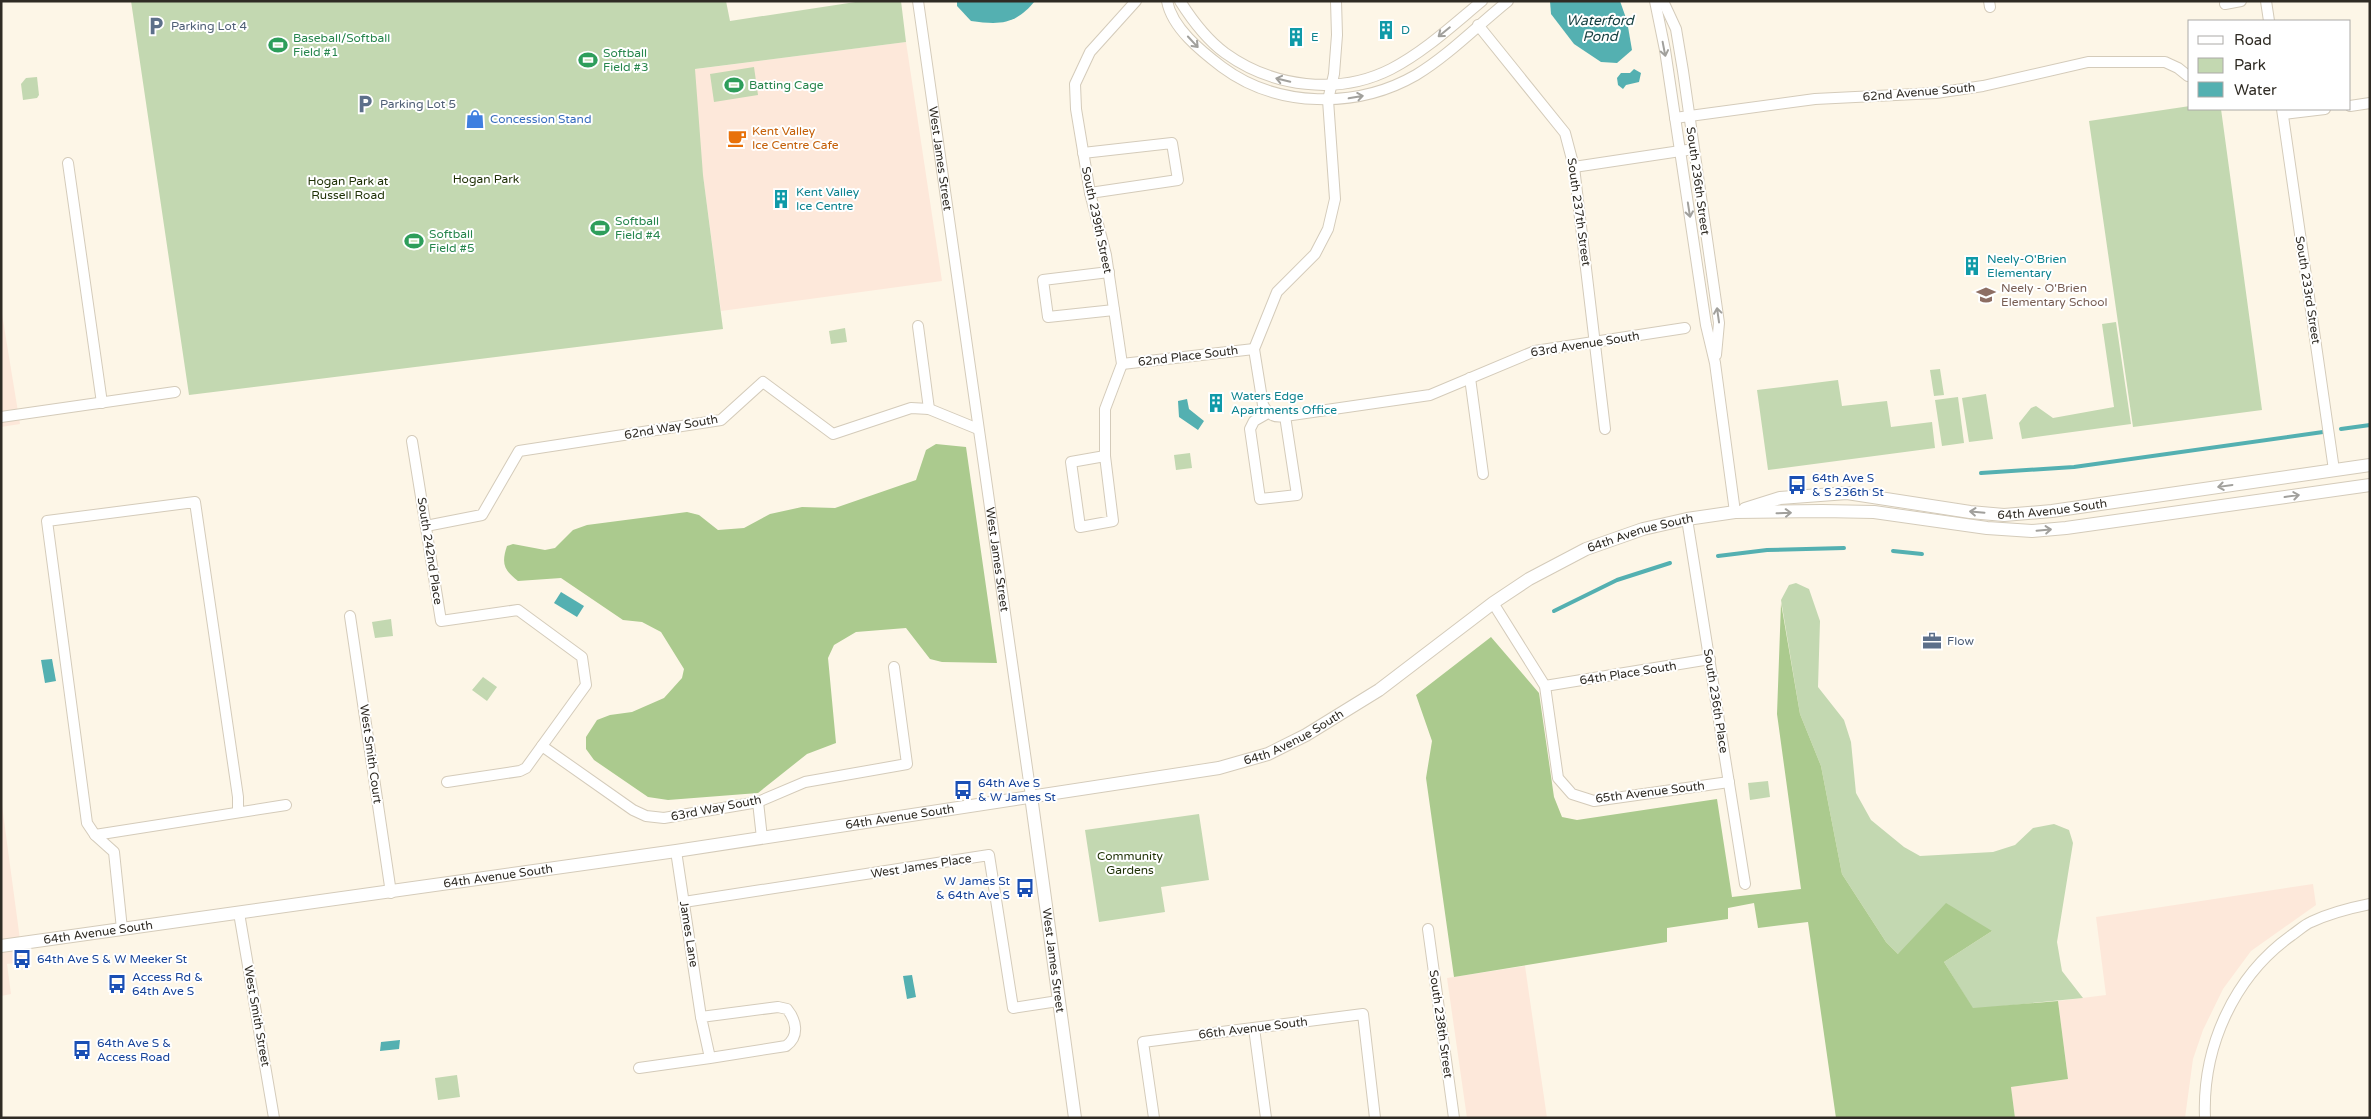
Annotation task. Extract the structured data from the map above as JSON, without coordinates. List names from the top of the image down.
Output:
{
  "streets": {
    "street": [
      "62nd Avenue South",
      "West James Street",
      "South 236th Street",
      "South 237th Street",
      "South 239th Street",
      "South 233rd Street",
      "63rd Avenue South",
      "62nd Place South",
      "62nd Way South",
      "64th Avenue South",
      "South 242nd Place",
      "64th Place South",
      "South 236th Place",
      "West Smith Court",
      "65th Avenue South",
      "63rd Way South",
      "West James Place",
      "James Lane",
      "West Smith Street",
      "South 238th Street",
      "66th Avenue South"
    ]
  },
  "crossings": [
    ["62nd Avenue South", "South 236th Street"],
    ["West James Street", "62nd Way South"],
    ["West James Street", "64th Avenue South"],
    ["West James Street", "West James Place"],
    ["South 236th Street", "64th Avenue South"],
    ["South 237th Street", "63rd Avenue South"],
    ["South 239th Street", "62nd Place South"],
    ["South 233rd Street", "64th Avenue South"],
    ["62nd Way South", "South 242nd Place"],
    ["64th Avenue South", "South 236th Place"],
    ["64th Avenue South", "West Smith Court"],
    ["64th Avenue South", "James Lane"],
    ["64th Avenue South", "West Smith Street"],
    ["South 242nd Place", "63rd Way South"],
    ["64th Place South", "South 236th Place"],
    ["64th Place South", "65th Avenue South"],
    ["South 236th Place", "65th Avenue South"],
    ["West James Place", "James Lane"]
  ],
  "water": ["Waterford Pond"],
  "parks": ["Hogan Park", "Hogan Park at Russell Road", "Community Gardens"],
  "places": {
    "parking": ["Parking Lot 4", "Parking Lot 5"],
    "building": [
      "D",
      "E",
      "Kent Valley Ice Centre",
      "Neely-O'Brien Elementary",
      "Waters Edge Apartments Office"
    ],
    "sports": [
      "Baseball/Softball Field #1",
      "Softball Field #3",
      "Batting Cage",
      "Softball Field #4",
      "Softball Field #5"
    ],
    "shop": ["Concession Stand"],
    "cafe": ["Kent Valley Ice Centre Cafe"],
    "school or university": ["Neely - O'Brien Elementary School"],
    "bus stop": [
      "64th Ave S & S 236th St",
      "64th Ave S & W James St",
      "W James St & 64th Ave S",
      "64th Ave S & W Meeker St",
      "Access Rd & 64th Ave S",
      "64th Ave S & Access Road"
    ],
    "office": ["Flow"]
  },
  "legend": ["Road", "Park", "Water"]
}
